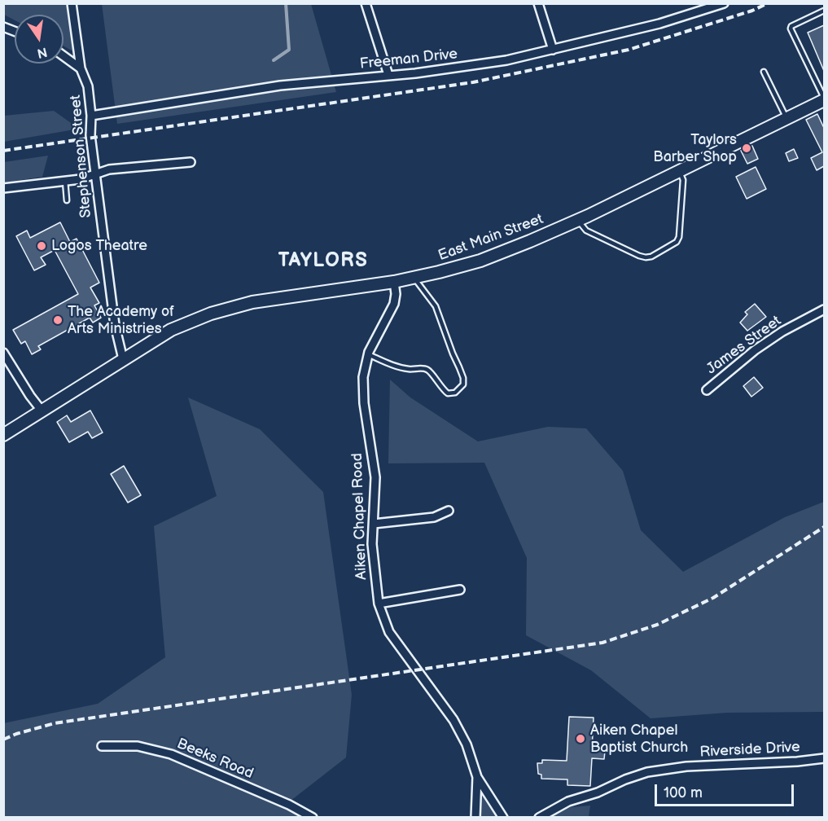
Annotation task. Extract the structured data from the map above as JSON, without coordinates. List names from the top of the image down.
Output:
{
  "streets": {
    "street": [
      "Freeman Drive",
      "Stephenson Street",
      "East Main Street",
      "James Street",
      "Aiken Chapel Road",
      "Riverside Drive",
      "Beeks Road"
    ]
  },
  "crossings": [
    ["Freeman Drive", "Stephenson Street"],
    ["Stephenson Street", "East Main Street"],
    ["East Main Street", "Aiken Chapel Road"]
  ],
  "districts": ["TAYLORS"],
  "places": [
    "Taylors Barber Shop",
    "Logos Theatre",
    "The Academy of Arts Ministries",
    "Aiken Chapel Baptist Church"
  ],
  "scale_bar": "100 m",
  "north": "bottom"
}
